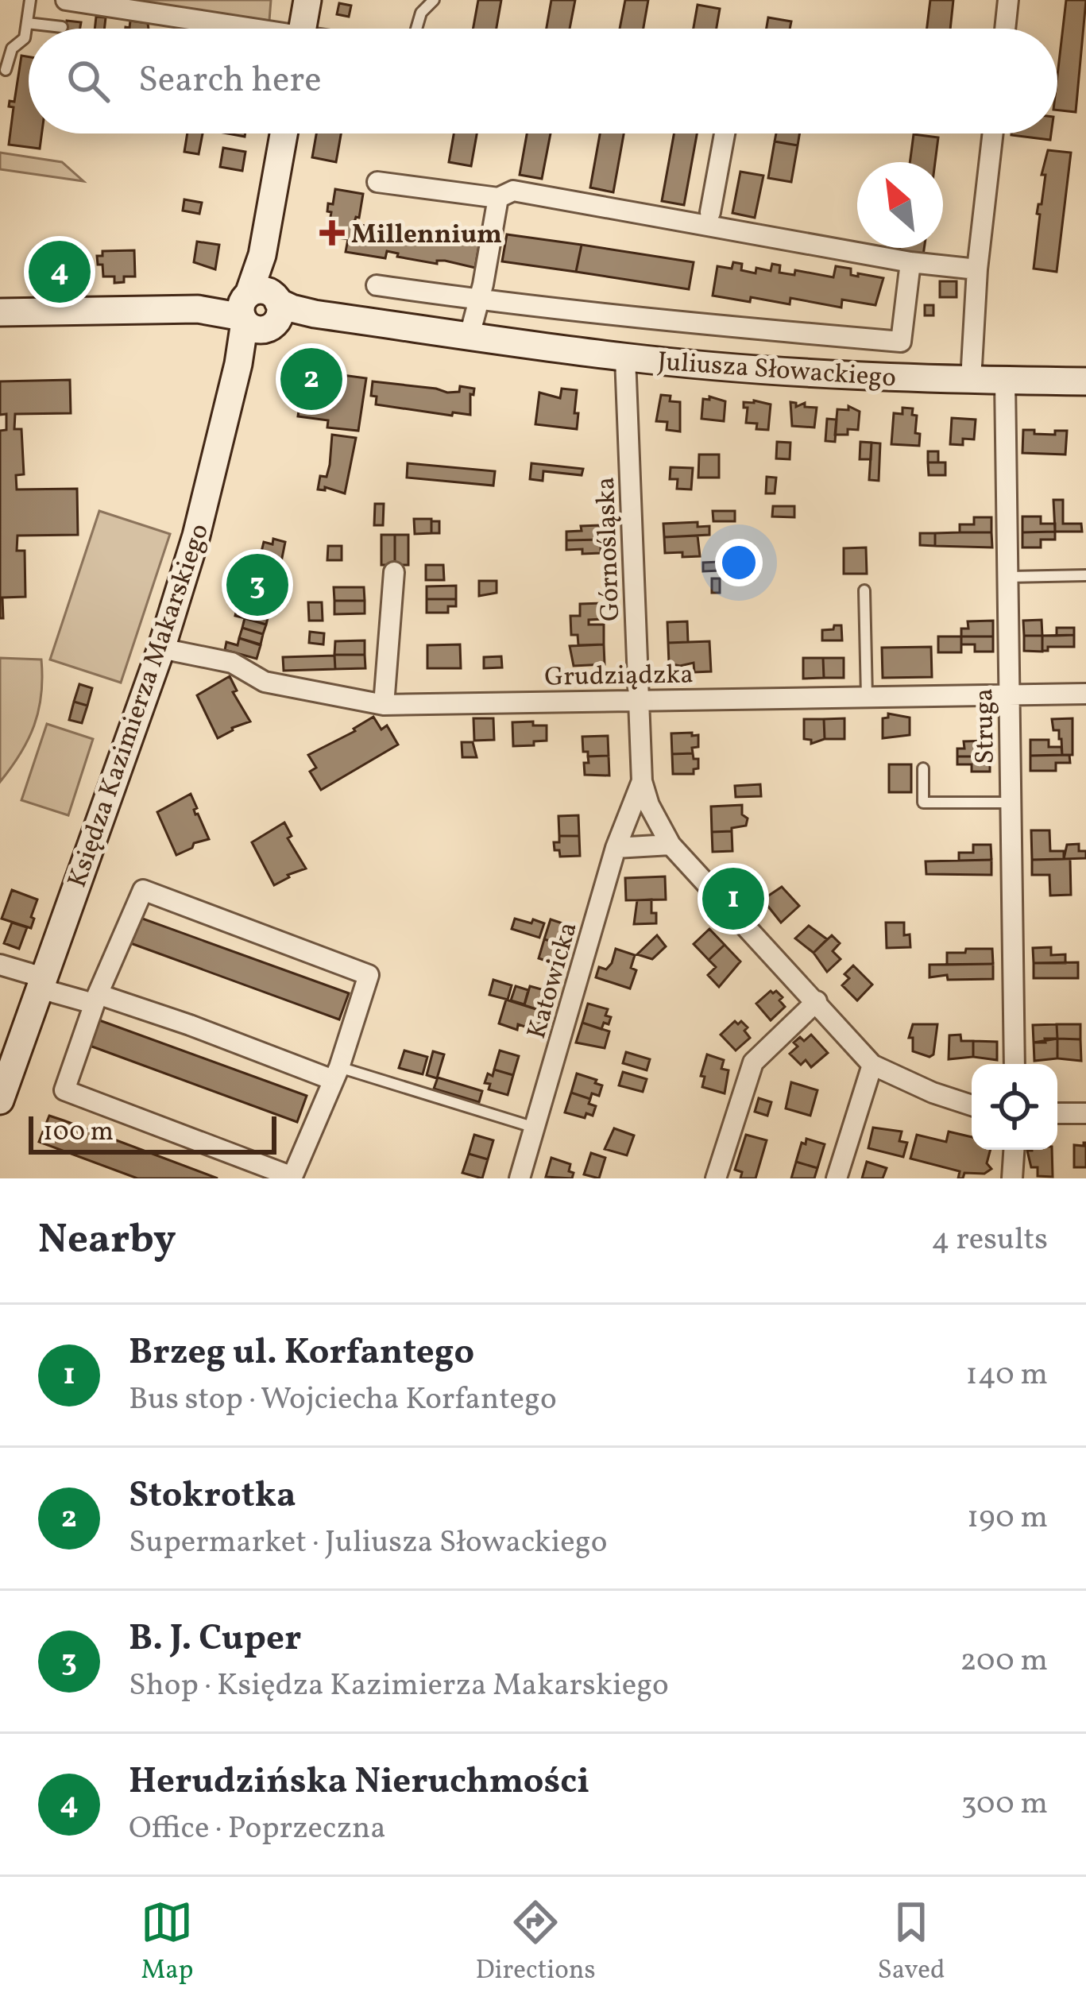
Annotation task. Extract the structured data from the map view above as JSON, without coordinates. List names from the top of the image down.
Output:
{
  "streets": {
    "street": [
      "Juliusza Słowackiego",
      "Górnośląska",
      "Grudziądzka",
      "Księdza Kazimierza Makarskiego",
      "Struga",
      "Katowicka"
    ]
  },
  "crossings": [
    ["Juliusza Słowackiego", "Górnośląska"],
    ["Juliusza Słowackiego", "Księdza Kazimierza Makarskiego"],
    ["Juliusza Słowackiego", "Struga"],
    ["Górnośląska", "Grudziądzka"],
    ["Górnośląska", "Katowicka"],
    ["Grudziądzka", "Księdza Kazimierza Makarskiego"],
    ["Grudziądzka", "Struga"]
  ],
  "places": {
    "health": ["Millennium"]
  },
  "scale_bar": "100 m",
  "north": "top left",
  "page": {
    "search": "Search here",
    "pins": [
      "4",
      "2",
      "3",
      "1"
    ],
    "scale": "100 m",
    "heading": ["Nearby", "4 results"],
    "list": [
      {
        "mark": "1",
        "name": "Brzeg ul. Korfantego",
        "note": "Bus stop · Wojciecha Korfantego",
        "value": "140 m"
      },
      {
        "mark": "2",
        "name": "Stokrotka",
        "note": "Supermarket · Juliusza Słowackiego",
        "value": "190 m"
      },
      {
        "mark": "3",
        "name": "B. J. Cuper",
        "note": "Shop · Księdza Kazimierza Makarskiego",
        "value": "200 m"
      },
      {
        "mark": "4",
        "name": "Herudzińska Nieruchmości",
        "note": "Office · Poprzeczna",
        "value": "300 m"
      }
    ],
    "nav": ["Map", "Directions", "Saved"]
  }
}
